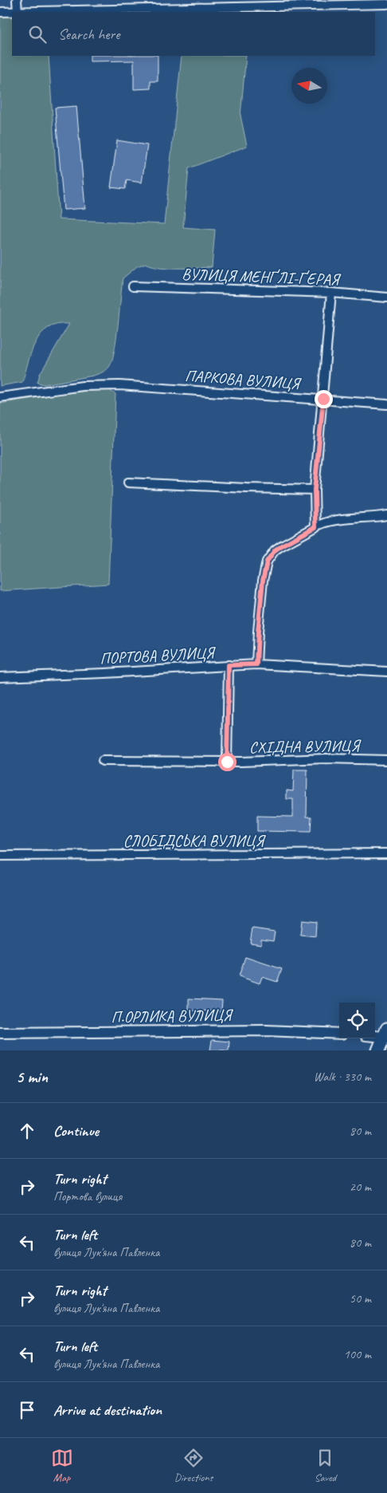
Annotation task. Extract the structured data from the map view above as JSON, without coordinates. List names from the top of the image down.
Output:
{
  "streets": {
    "street": [
      "ВУЛИЦЯ МЕНҐЛІ-ҐЕРАЯ",
      "ПАРКОВА ВУЛИЦЯ",
      "ПОРТОВА ВУЛИЦЯ",
      "СХІДНА ВУЛИЦЯ",
      "СЛОБІДСЬКА ВУЛИЦЯ",
      "П.ОРЛИКА ВУЛИЦЯ"
    ]
  },
  "north": "left",
  "page": {
    "search": "Search here",
    "heading": ["5 min", "Walk · 330 m"],
    "list": [
      ["Continue", "80 m"],
      ["Turn right", "Портова вулиця", "20 m"],
      ["Turn left", "вулиця Лук'яна Павленка", "80 m"],
      ["Turn right", "вулиця Лук'яна Павленка", "50 m"],
      ["Turn left", "вулиця Лук'яна Павленка", "100 m"],
      "Arrive at destination"
    ],
    "nav": ["Map", "Directions", "Saved"]
  }
}
